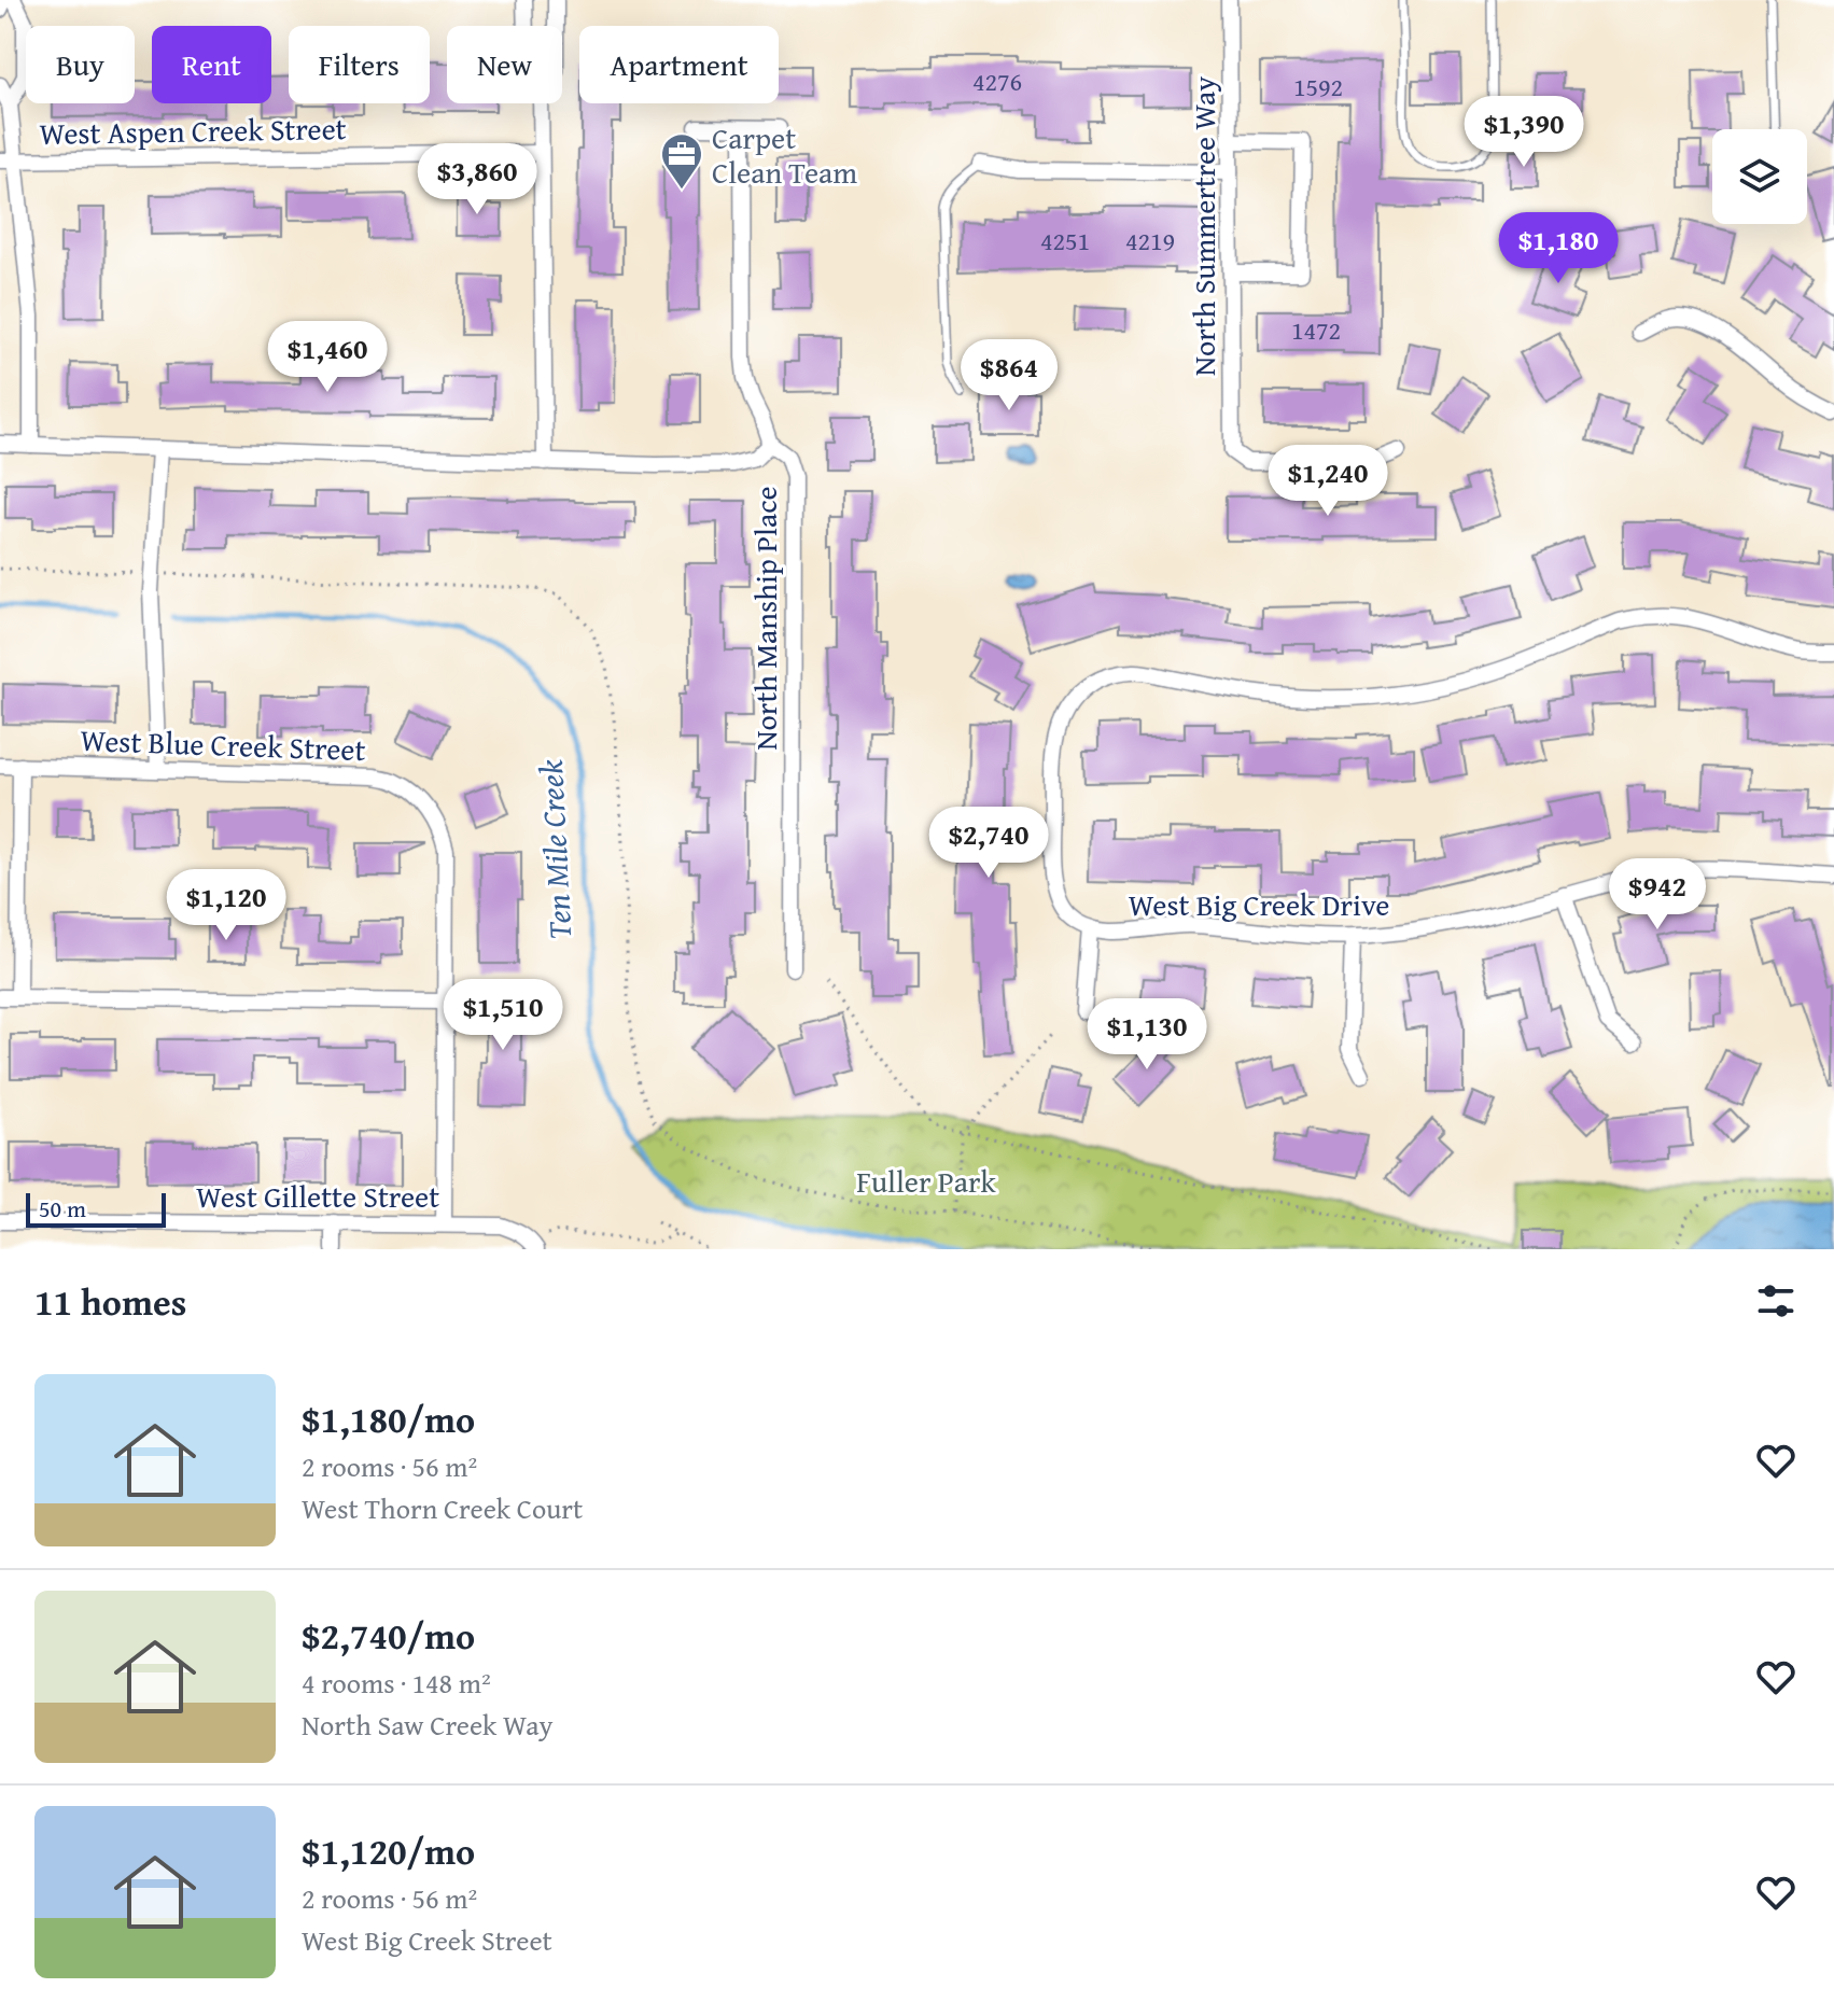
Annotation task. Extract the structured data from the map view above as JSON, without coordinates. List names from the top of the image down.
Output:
{
  "streets": {
    "street": [
      "West Aspen Creek Street",
      "North Summertree Way",
      "North Manship Place",
      "West Blue Creek Street",
      "West Big Creek Drive",
      "West Gillette Street"
    ]
  },
  "water": ["Ten Mile Creek"],
  "parks": ["Fuller Park"],
  "places": {
    "office": ["Carpet Clean Team"]
  },
  "house_numbers": [
    "4276",
    "1592",
    "4251",
    "4219",
    "1472"
  ],
  "scale_bar": "50 m",
  "page": {
    "chip": [
      "Buy",
      "Rent",
      "Filters",
      "New",
      "Apartment"
    ],
    "price": [
      "$1,390",
      "$3,860",
      "$1,180",
      "$1,460",
      "$864",
      "$1,240",
      "$2,740",
      "$942",
      "$1,120",
      "$1,510",
      "$1,130"
    ],
    "scale": "50 m",
    "heading": "11 homes",
    "list": [
      {
        "name": "$1,180/mo",
        "note": "2 rooms · 56 m² · West Thorn Creek Court"
      },
      {
        "name": "$2,740/mo",
        "note": "4 rooms · 148 m² · North Saw Creek Way"
      },
      {
        "name": "$1,120/mo",
        "note": "2 rooms · 56 m² · West Big Creek Street"
      }
    ]
  }
}
